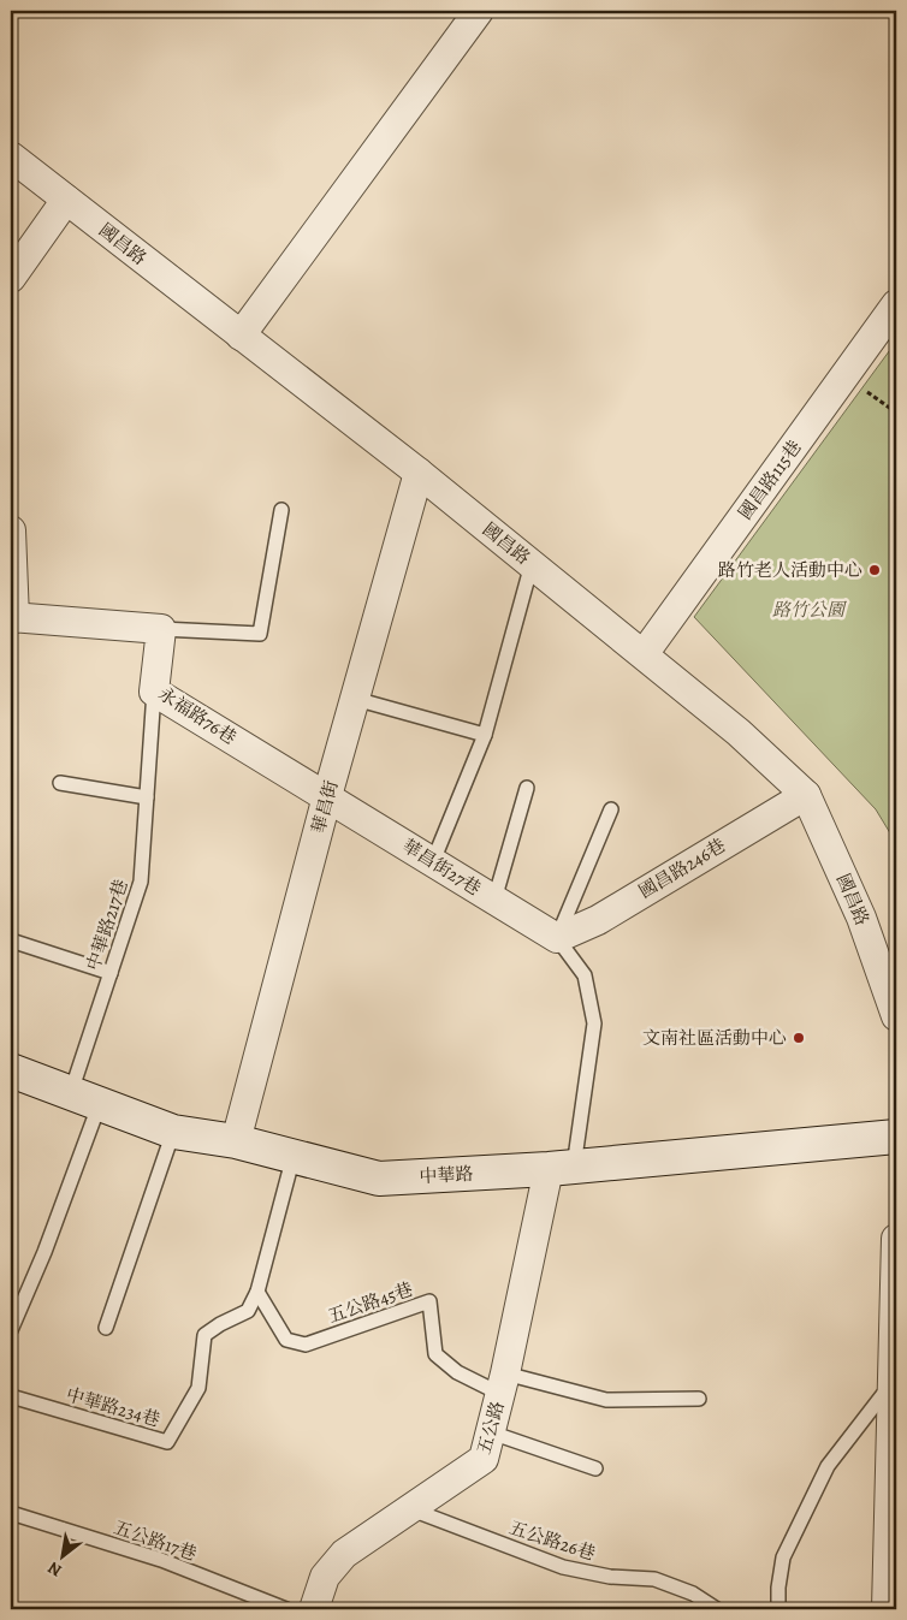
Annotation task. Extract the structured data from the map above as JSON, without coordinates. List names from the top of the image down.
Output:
{
  "streets": {
    "street": [
      "國昌路",
      "國昌路115巷",
      "永福路76巷",
      "華昌街",
      "華昌街27巷",
      "國昌路246巷",
      "中華路",
      "五公路"
    ],
    "lane": [
      "中華路217巷",
      "五公路45巷",
      "中華路234巷",
      "五公路17巷",
      "五公路26巷"
    ]
  },
  "crossings": [
    ["國昌路", "國昌路115巷"],
    ["國昌路", "華昌街"],
    ["國昌路", "國昌路246巷"],
    ["永福路76巷", "華昌街"],
    ["永福路76巷", "華昌街27巷"],
    ["永福路76巷", "中華路217巷"],
    ["華昌街", "華昌街27巷"],
    ["華昌街", "中華路"],
    ["華昌街27巷", "國昌路246巷"],
    ["中華路217巷", "中華路"],
    ["中華路", "中華路234巷"],
    ["中華路", "五公路"],
    ["五公路45巷", "中華路234巷"],
    ["五公路45巷", "五公路"],
    ["五公路", "五公路26巷"]
  ],
  "parks": ["路竹公園"],
  "places": ["路竹老人活動中心", "文南社區活動中心"],
  "north": "bottom left"
}
